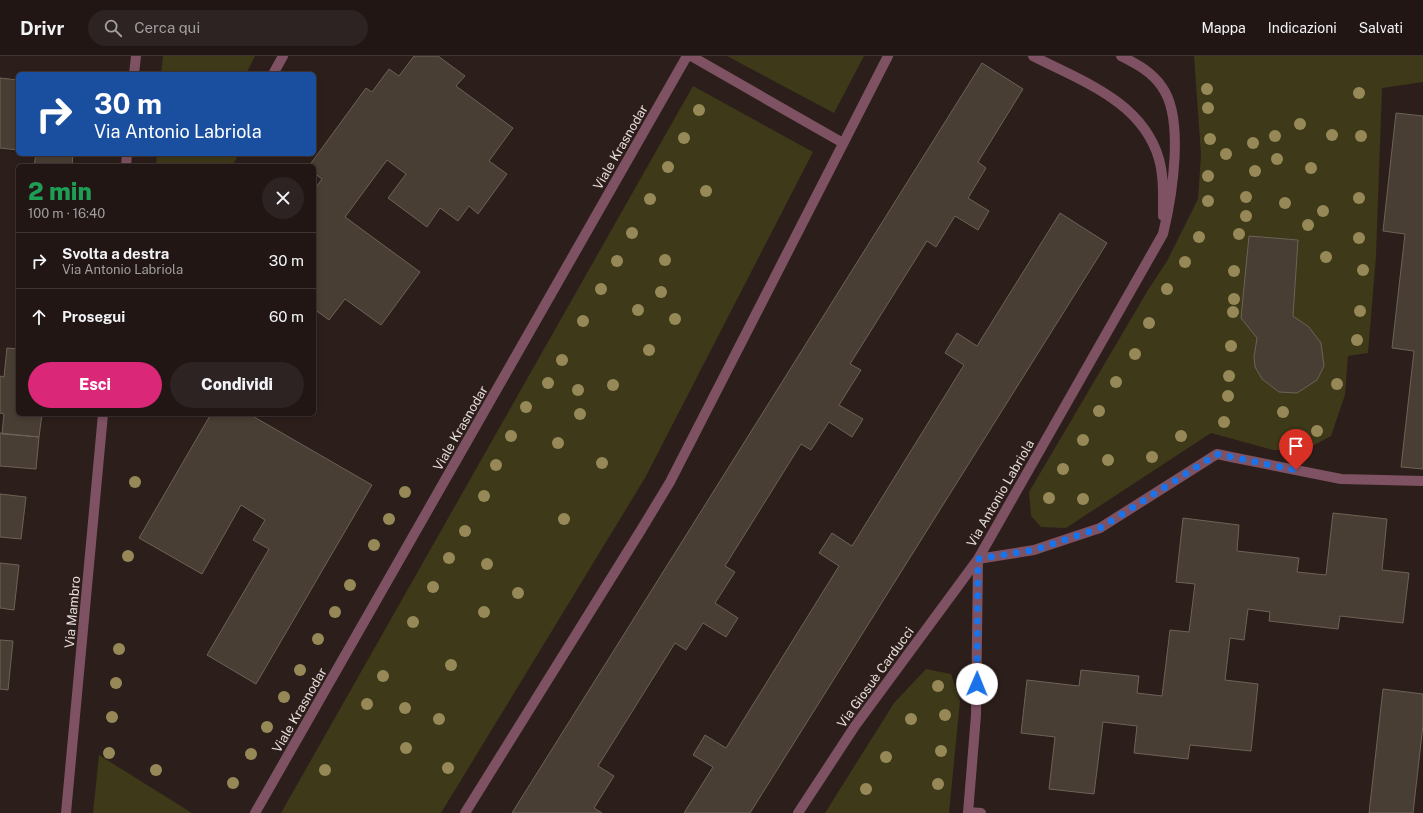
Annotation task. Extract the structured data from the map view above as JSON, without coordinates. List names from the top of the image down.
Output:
{
  "streets": {
    "street": [
      "Viale Krasnodar",
      "Via Antonio Labriola",
      "Via Mambro",
      "Via Giosuè Carducci"
    ]
  },
  "crossings": [
    ["Via Antonio Labriola", "Via Giosuè Carducci"]
  ],
  "page": {
    "header": "Drivr",
    "search": "Cerca qui",
    "nav": ["Mappa", "Indicazioni", "Salvati"],
    "turn": ["30 m", "Via Antonio Labriola"],
    "heading": ["2 min", "100 m · 16:40"],
    "list": [
      {
        "name": "Svolta a destra",
        "note": "Via Antonio Labriola",
        "value": "30 m"
      },
      {
        "name": "Prosegui",
        "value": "60 m"
      }
    ],
    "buttons": ["Esci", "Condividi"]
  }
}
